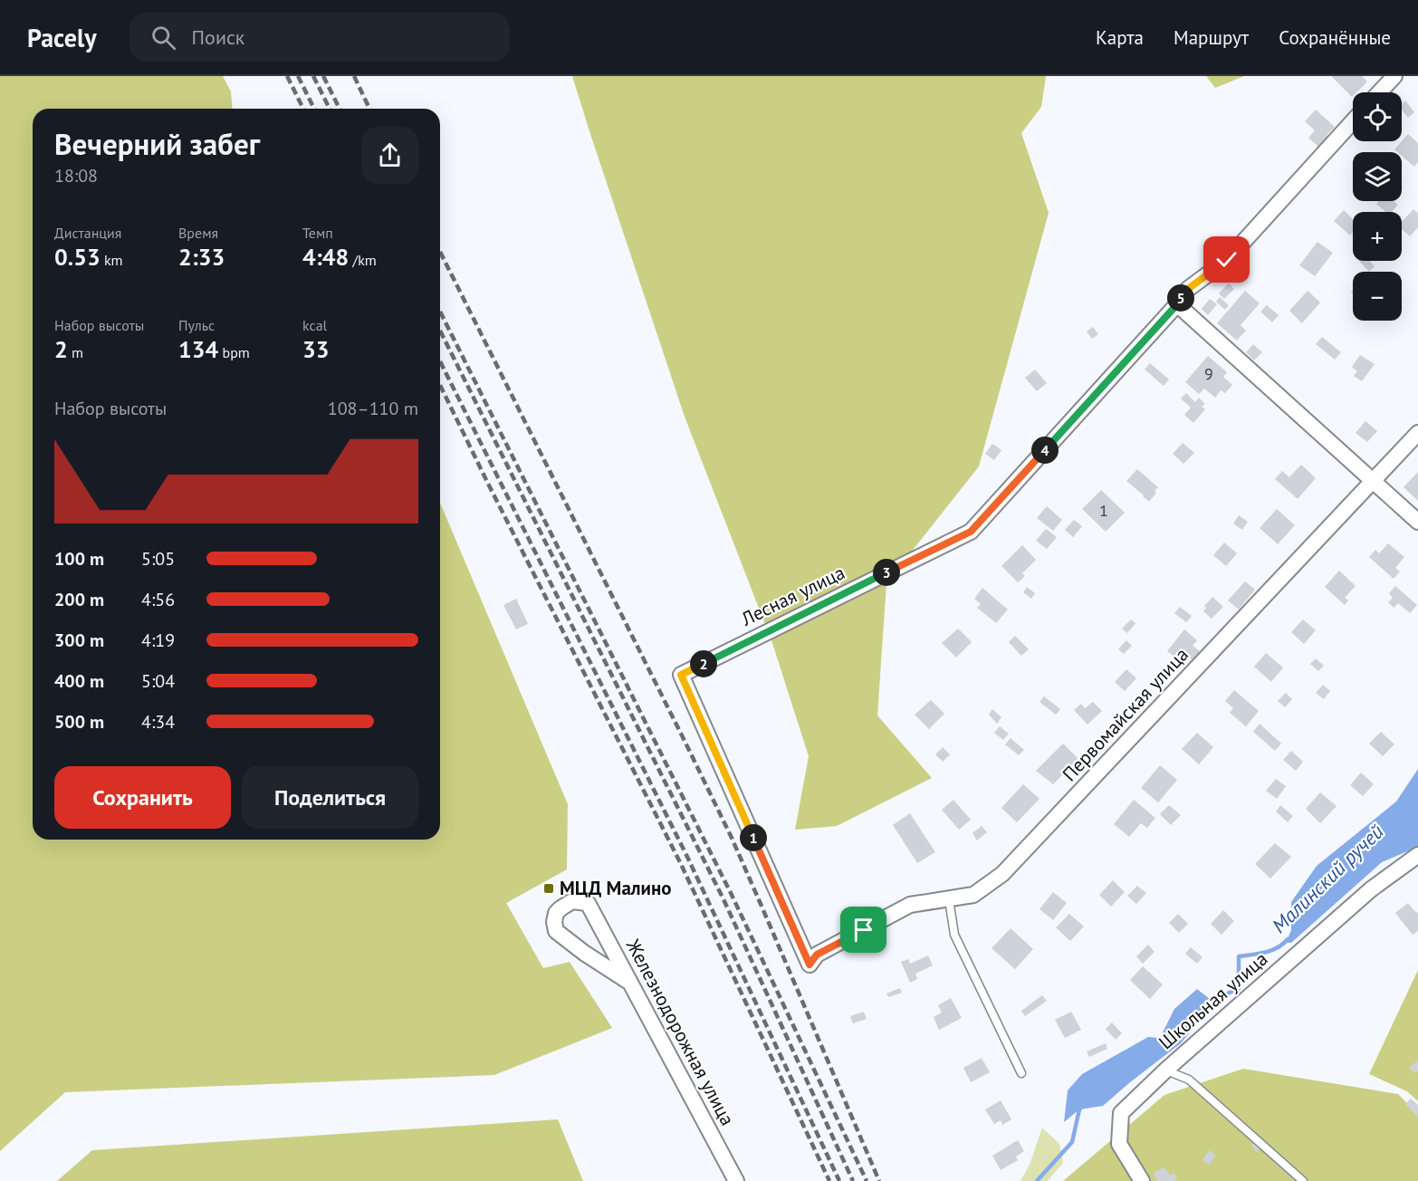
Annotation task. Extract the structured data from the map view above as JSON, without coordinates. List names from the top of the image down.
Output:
{
  "streets": {
    "street": [
      "Лесная улица",
      "Первомайская улица",
      "Школьная улица",
      "Железнодорожная улица"
    ]
  },
  "crossings": [
    ["Лесная улица", "Первомайская улица"]
  ],
  "water": ["Малинский ручей"],
  "places": {
    "transit": ["МЦД Малино"]
  },
  "house_numbers": ["9", "1"],
  "page": {
    "header": "Pacely",
    "search": "Поиск",
    "nav": ["Карта", "Маршрут", "Сохранённые"],
    "map_buttons": ["+", "−"],
    "heading": ["Вечерний забег", "18:08"],
    "stats": [
      ["Дистанция", "0.53 km"],
      ["Время", "2:33"],
      ["Темп", "4:48 /km"],
      ["Набор высоты", "2 m"],
      ["Пульс", "134 bpm"],
      ["kcal", "33"]
    ],
    "pins": [
      "5",
      "4",
      "3",
      "2",
      "1"
    ],
    "chart": ["Набор высоты", "108–110 m"],
    "list": [
      {
        "name": "100 m",
        "note": "5:05"
      },
      {
        "name": "200 m",
        "note": "4:56"
      },
      {
        "name": "300 m",
        "note": "4:19"
      },
      {
        "name": "400 m",
        "note": "5:04"
      },
      {
        "name": "500 m",
        "note": "4:34"
      }
    ],
    "buttons": ["Сохранить", "Поделиться"]
  }
}
